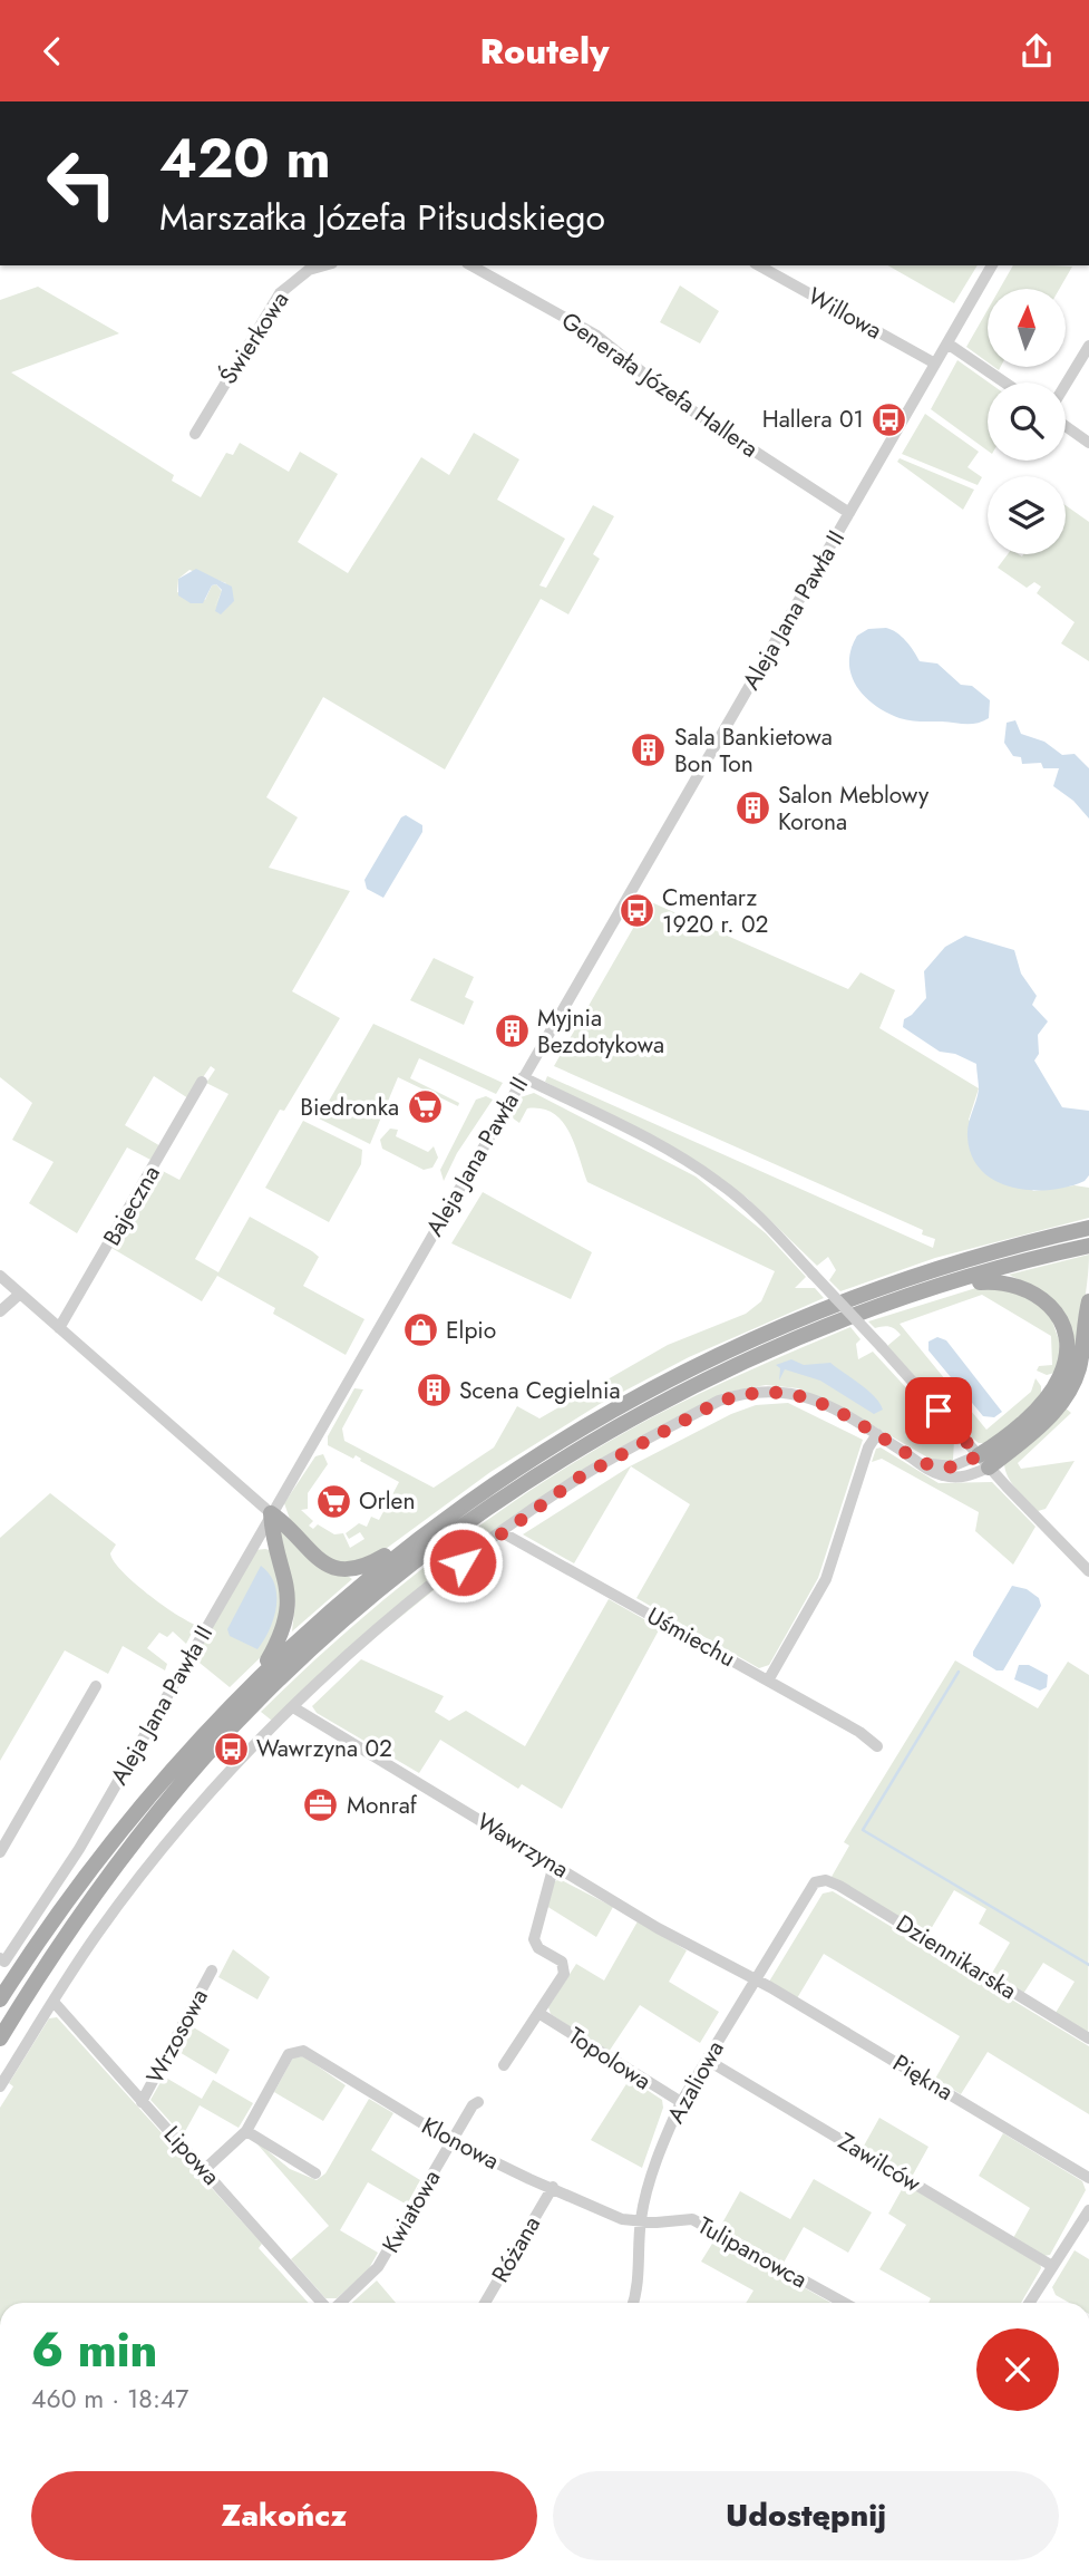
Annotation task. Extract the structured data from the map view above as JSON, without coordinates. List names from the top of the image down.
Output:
{
  "streets": {
    "street": [
      "Willowa",
      "Świerkowa",
      "Generała Józefa Hallera",
      "Aleja Jana Pawła II",
      "Bajeczna",
      "Uśmiechu",
      "Wawrzyna",
      "Dziennikarska",
      "Wrzosowa",
      "Topolowa",
      "Piękna",
      "Azaliowa",
      "Klonowa",
      "Lipowa",
      "Zawilców",
      "Kwiatowa",
      "Różana",
      "Tulipanowca"
    ]
  },
  "crossings": [
    ["Willowa", "Aleja Jana Pawła II"],
    ["Generała Józefa Hallera", "Aleja Jana Pawła II"],
    ["Wawrzyna", "Piękna"],
    ["Wawrzyna", "Azaliowa"],
    ["Dziennikarska", "Azaliowa"],
    ["Wrzosowa", "Lipowa"],
    ["Topolowa", "Azaliowa"],
    ["Piękna", "Azaliowa"],
    ["Azaliowa", "Klonowa"],
    ["Azaliowa", "Zawilców"],
    ["Azaliowa", "Tulipanowca"],
    ["Klonowa", "Kwiatowa"],
    ["Klonowa", "Różana"],
    ["Klonowa", "Tulipanowca"]
  ],
  "places": {
    "bus stop": ["Hallera 01", "Cmentarz 1920 r. 02", "Wawrzyna 02"],
    "building": [
      "Sala Bankietowa Bon Ton",
      "Salon Meblowy Korona",
      "Myjnia Bezdotykowa",
      "Scena Cegielnia"
    ],
    "supermarket": ["Biedronka", "Orlen"],
    "shop": ["Elpio"],
    "office": ["Monraf"]
  },
  "north": "top",
  "page": {
    "header": "Routely",
    "turn": ["420 m", "Marszałka Józefa Piłsudskiego"],
    "heading": ["6 min", "460 m · 18:47"],
    "buttons": ["Zakończ", "Udostępnij"]
  }
}
